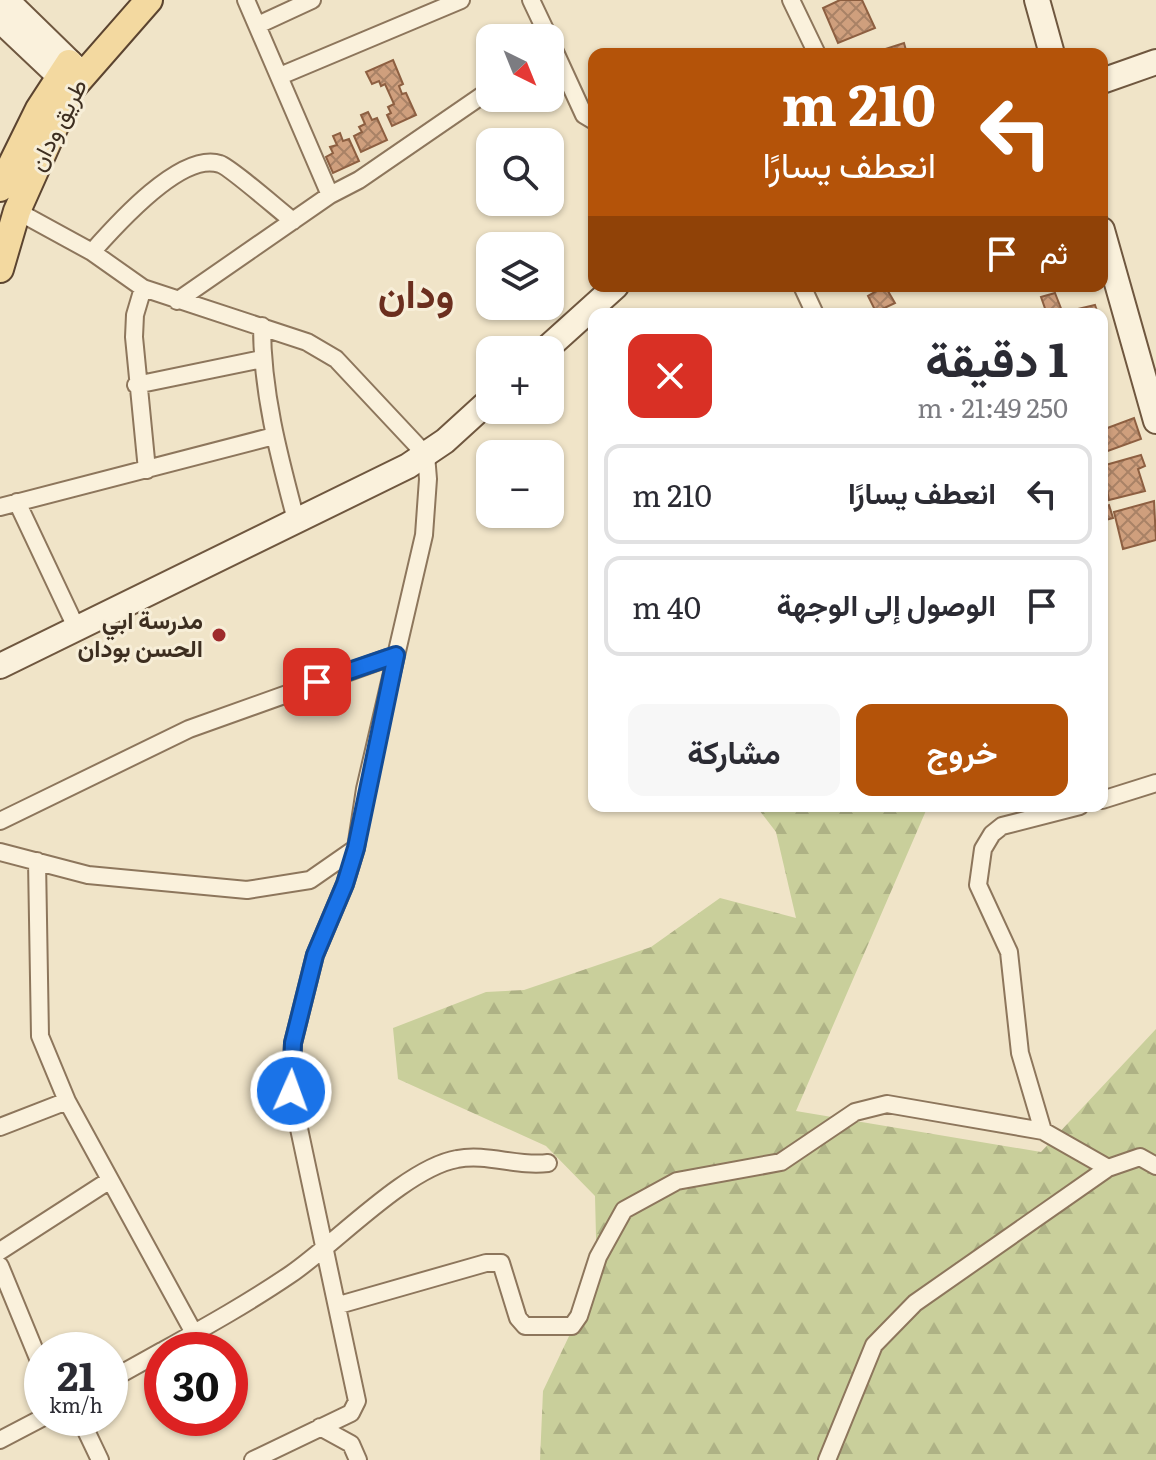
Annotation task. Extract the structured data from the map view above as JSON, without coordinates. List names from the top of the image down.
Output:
{
  "streets": {
    "main road": ["طريق ودان"]
  },
  "districts": ["ودان"],
  "places": ["مدرسة ابي الحسن بودان"],
  "north": "bottom right",
  "page": {
    "map_buttons": ["+", "−"],
    "turn": ["210 m", "انعطف يسارًا"],
    "then": "ثم",
    "heading": ["1 دقيقة", "250 m · 21:49"],
    "list": [
      {
        "name": "انعطف يسارًا",
        "value": "210 m"
      },
      {
        "name": "الوصول إلى الوجهة",
        "value": "40 m"
      }
    ],
    "buttons": ["خروج", "مشاركة"],
    "speed": "21 km/h",
    "limit": "30"
  }
}
